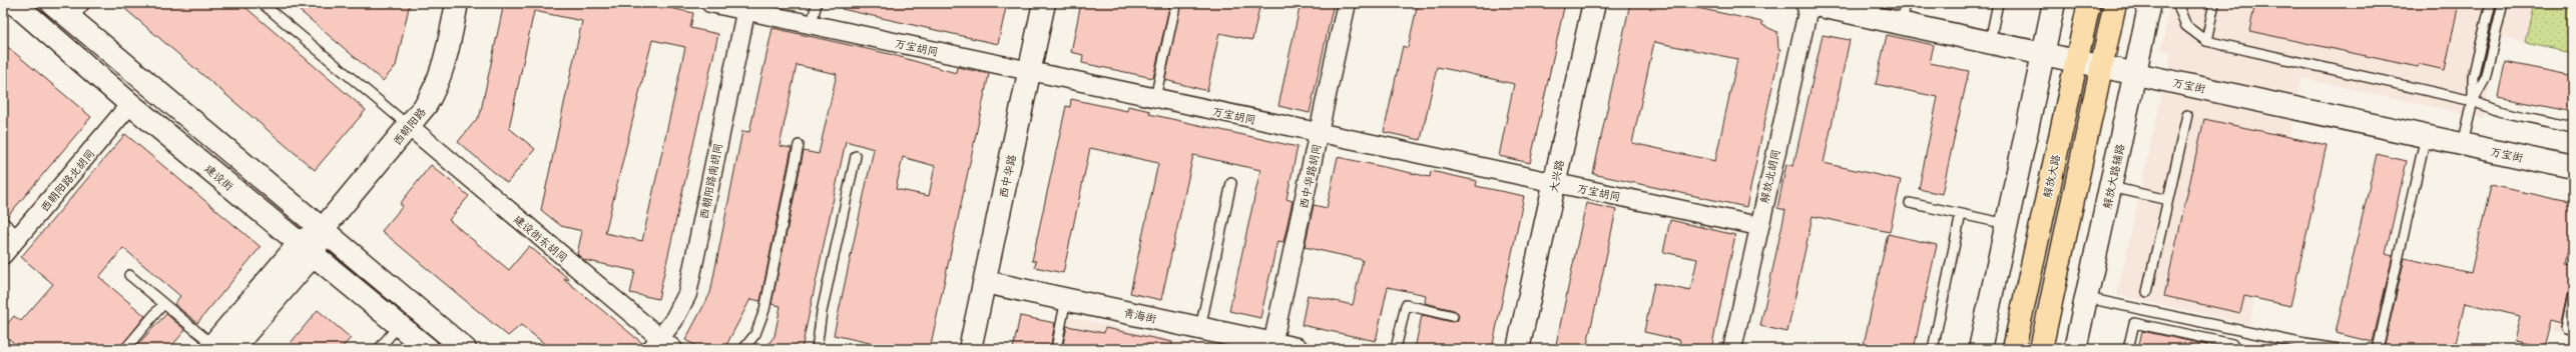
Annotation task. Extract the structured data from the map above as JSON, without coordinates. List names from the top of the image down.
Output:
{
  "streets": {
    "main road": ["解放大路"],
    "street": [
      "万宝胡同",
      "万宝街",
      "西朝阳路",
      "西中华路",
      "西中华路胡同",
      "大兴路",
      "解放北胡同",
      "解放大路辅路",
      "建设街",
      "西朝阳路北胡同",
      "西朝阳路南胡同",
      "建设街东胡同",
      "青海街"
    ]
  },
  "crossings": [
    ["万宝胡同", "西中华路"],
    ["万宝胡同", "西中华路胡同"],
    ["万宝胡同", "大兴路"],
    ["万宝胡同", "解放北胡同"],
    ["万宝胡同", "西朝阳路南胡同"],
    ["万宝街", "解放北胡同"],
    ["万宝街", "解放大路"],
    ["万宝街", "解放大路辅路"],
    ["西朝阳路", "建设街"],
    ["西朝阳路", "建设街东胡同"],
    ["西中华路", "青海街"],
    ["西中华路胡同", "青海街"],
    ["建设街", "西朝阳路北胡同"],
    ["西朝阳路南胡同", "建设街东胡同"]
  ]
}
